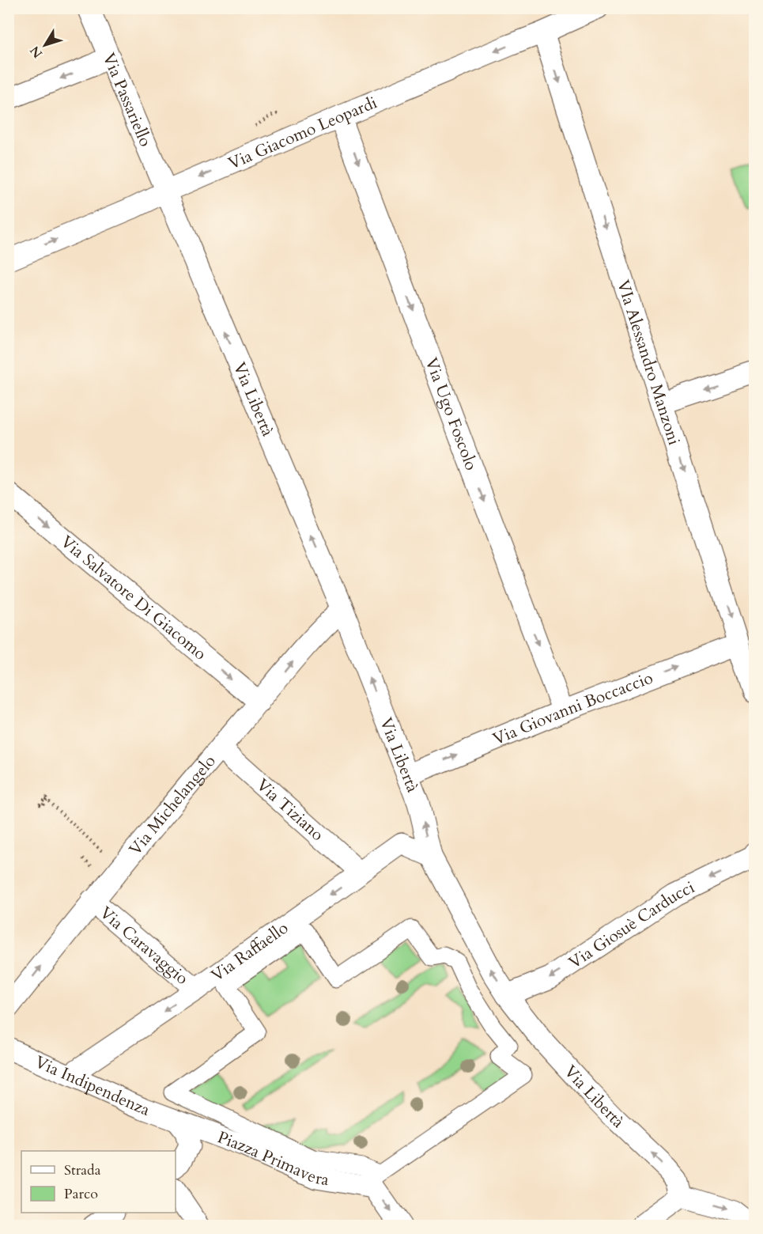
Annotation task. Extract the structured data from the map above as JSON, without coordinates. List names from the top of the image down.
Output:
{
  "streets": {
    "street": [
      "Via Passariello",
      "Via Giacomo Leopardi",
      "VIa Alessandro Manzoni",
      "Via Libertà",
      "Via Ugo Foscolo",
      "Via Salvatore Di Giacomo",
      "Via Giovanni Boccaccio",
      "Via Michelangelo",
      "Via Tiziano",
      "Via Giosuè Carducci",
      "Via Caravaggio",
      "Via Raffaello",
      "Via Indipendenza",
      "Piazza Primavera"
    ]
  },
  "crossings": [
    ["Via Passariello", "Via Giacomo Leopardi"],
    ["Via Passariello", "Via Libertà"],
    ["Via Giacomo Leopardi", "VIa Alessandro Manzoni"],
    ["Via Giacomo Leopardi", "Via Libertà"],
    ["Via Giacomo Leopardi", "Via Ugo Foscolo"],
    ["VIa Alessandro Manzoni", "Via Giovanni Boccaccio"],
    ["Via Libertà", "Via Giovanni Boccaccio"],
    ["Via Libertà", "Via Michelangelo"],
    ["Via Libertà", "Via Giosuè Carducci"],
    ["Via Libertà", "Via Raffaello"],
    ["Via Ugo Foscolo", "Via Giovanni Boccaccio"],
    ["Via Salvatore Di Giacomo", "Via Michelangelo"],
    ["Via Michelangelo", "Via Tiziano"],
    ["Via Michelangelo", "Via Caravaggio"],
    ["Via Tiziano", "Via Raffaello"],
    ["Via Caravaggio", "Via Raffaello"],
    ["Via Raffaello", "Via Indipendenza"],
    ["Via Indipendenza", "Piazza Primavera"]
  ],
  "one_way": [
    "VIa Alessandro Manzoni",
    "Via Libertà",
    "Via Ugo Foscolo",
    "Via Salvatore Di Giacomo",
    "Via Giovanni Boccaccio",
    "Via Michelangelo",
    "Via Giosuè Carducci",
    "Via Raffaello",
    "Piazza Primavera"
  ],
  "legend": ["Strada", "Parco"],
  "north": "bottom left"
}
